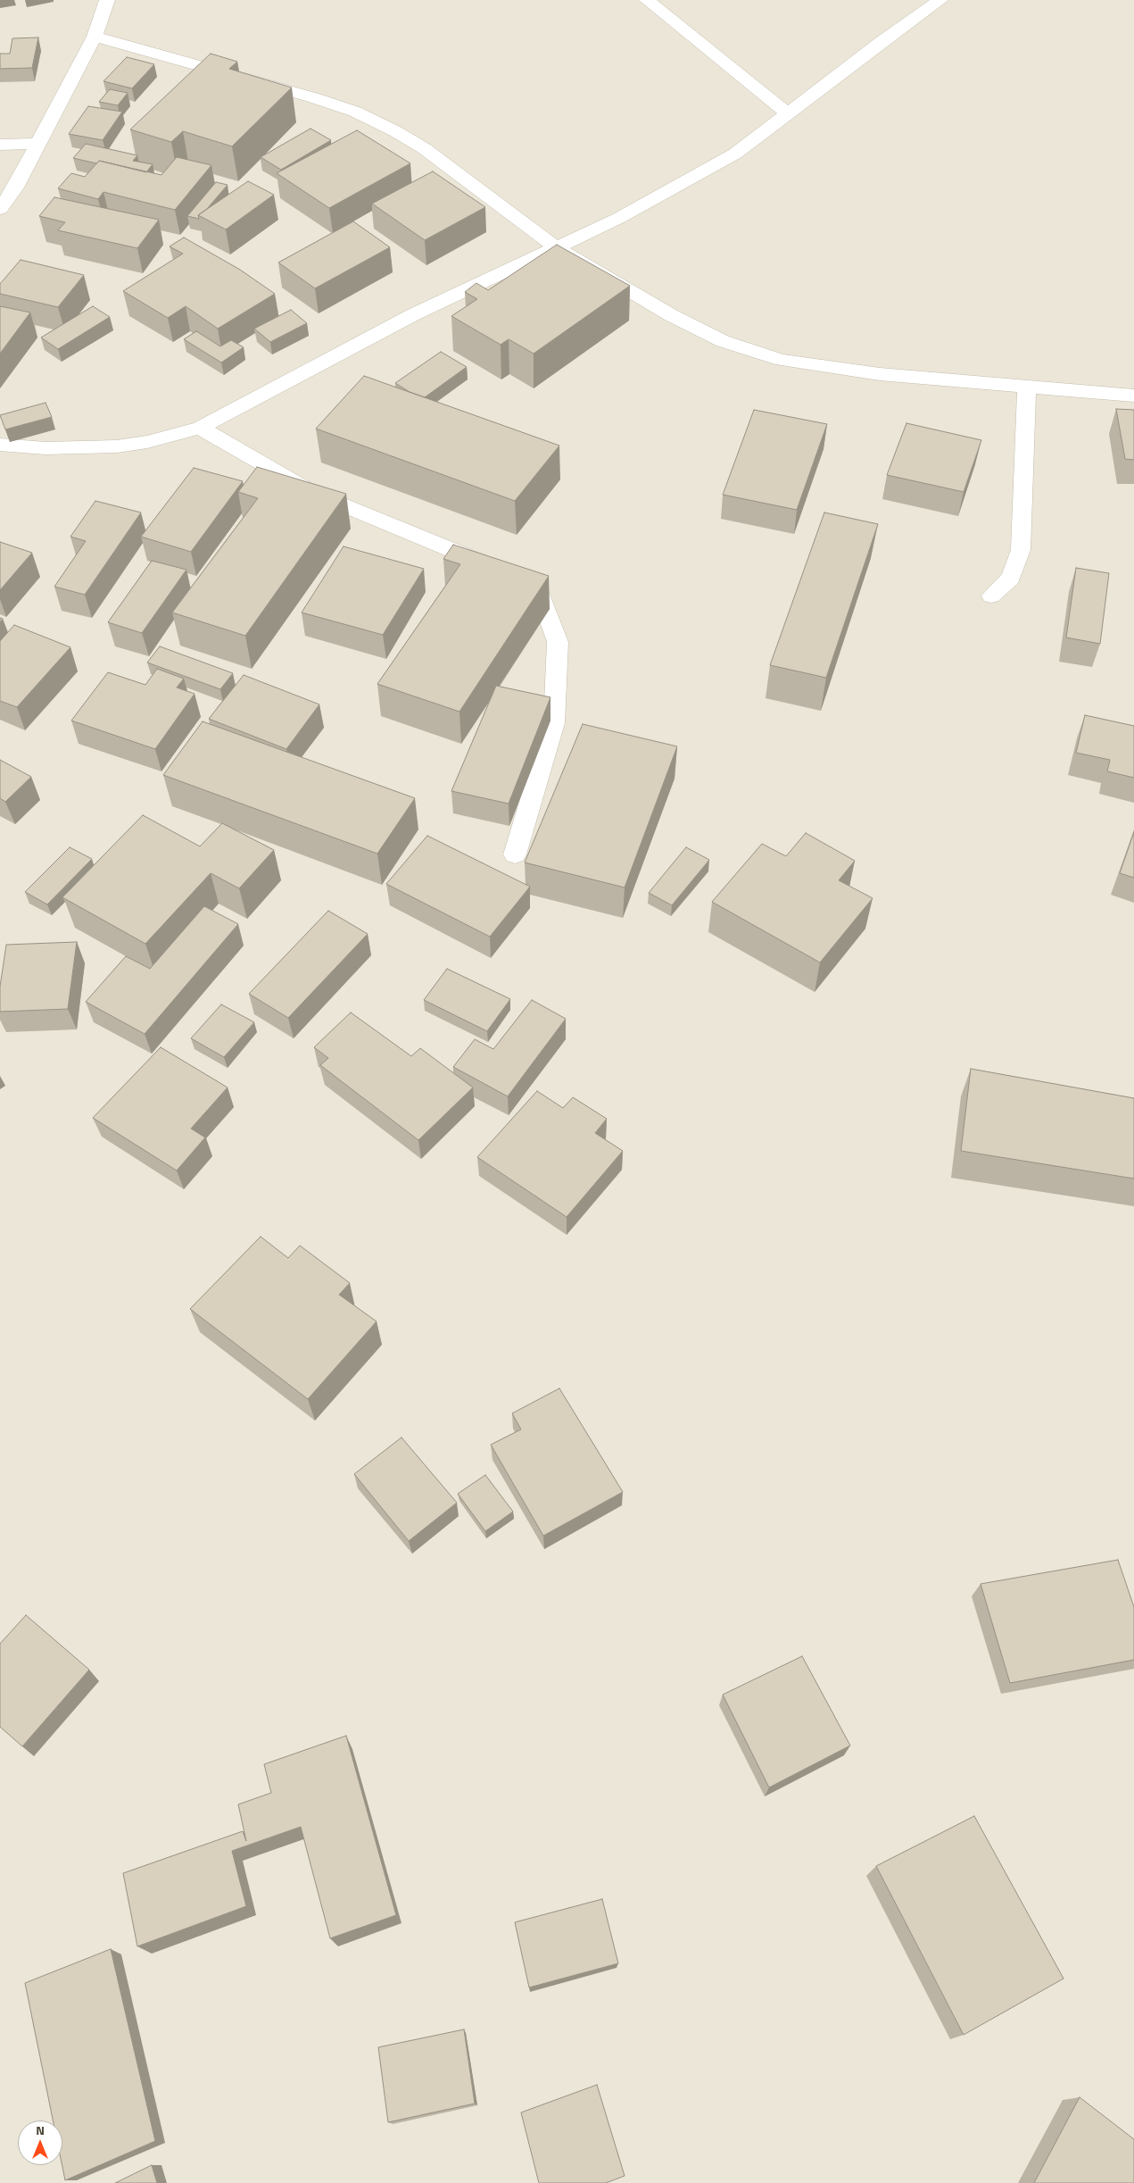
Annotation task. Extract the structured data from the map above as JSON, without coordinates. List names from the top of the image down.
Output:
{
  "north": "top"
}
